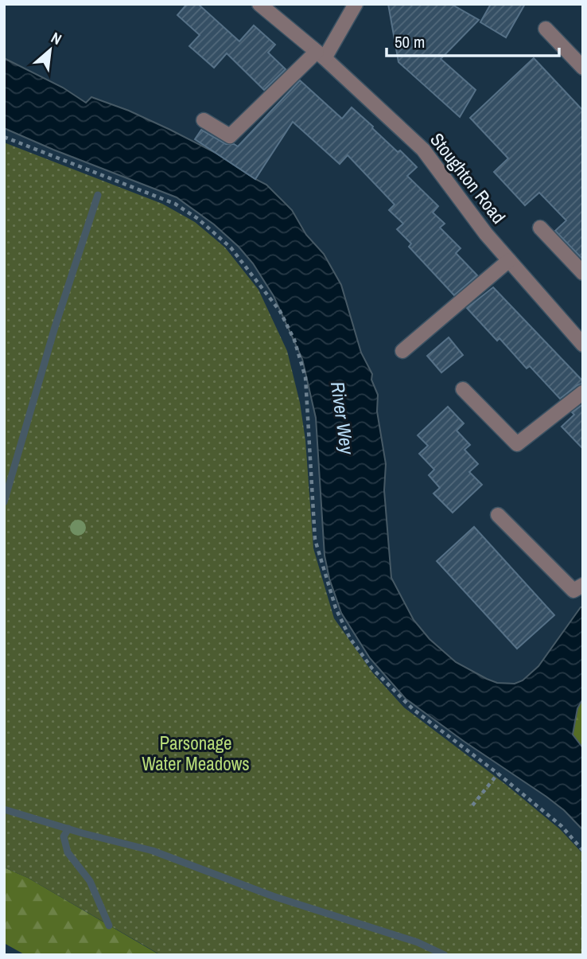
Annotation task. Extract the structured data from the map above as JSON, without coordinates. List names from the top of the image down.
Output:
{
  "streets": {
    "street": ["Stoughton Road"]
  },
  "water": ["River Wey"],
  "parks": ["Parsonage Water Meadows"],
  "scale_bar": "50 m",
  "north": "top right"
}
